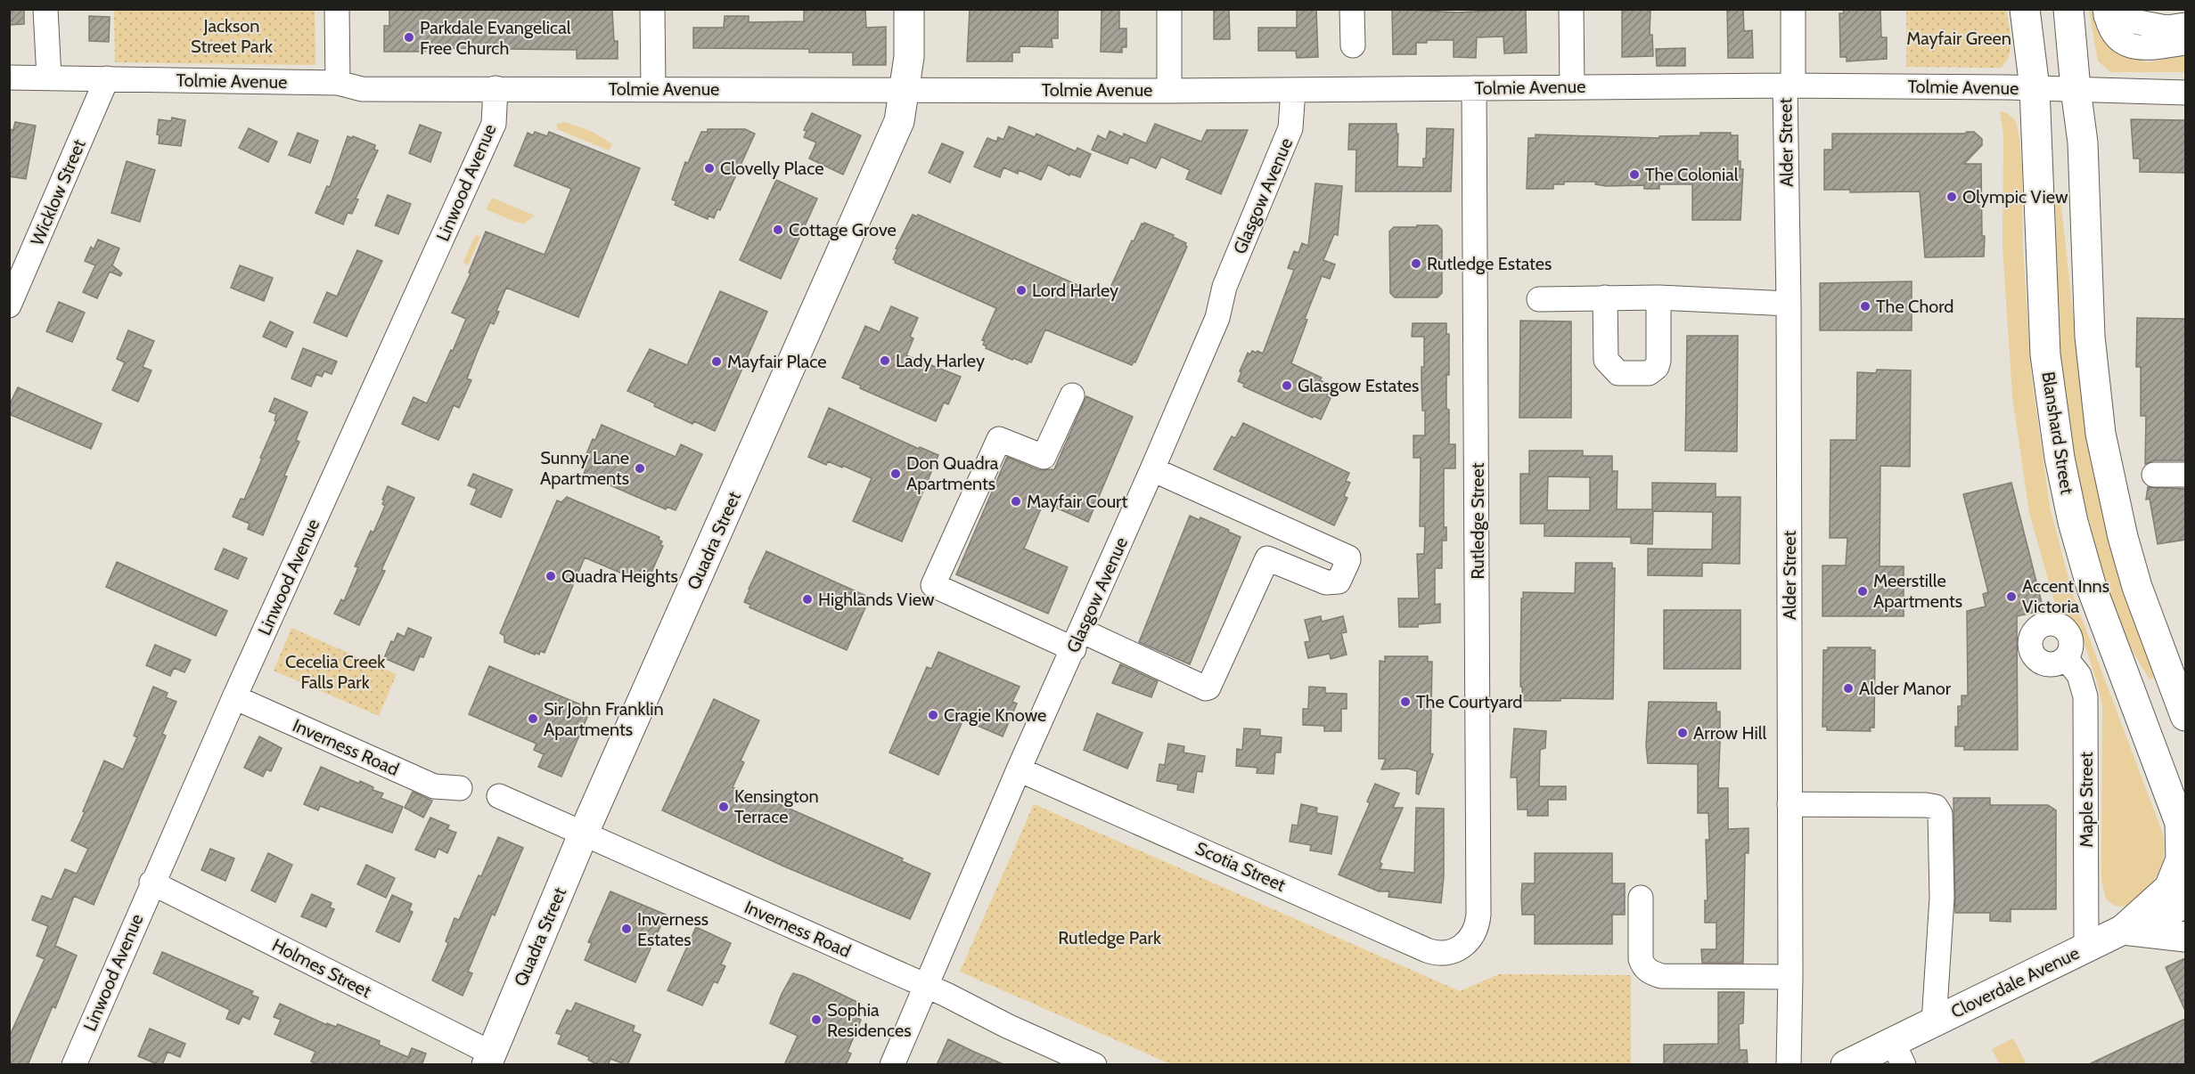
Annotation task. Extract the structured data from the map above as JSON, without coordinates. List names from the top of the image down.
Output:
{
  "streets": {
    "main road": ["Blanshard Street", "Quadra Street", "Cloverdale Avenue"],
    "street": [
      "Tolmie Avenue",
      "Alder Street",
      "Linwood Avenue",
      "Wicklow Street",
      "Glasgow Avenue",
      "Rutledge Street",
      "Inverness Road",
      "Maple Street",
      "Scotia Street",
      "Holmes Street"
    ]
  },
  "crossings": [
    ["Tolmie Avenue", "Alder Street"],
    ["Tolmie Avenue", "Linwood Avenue"],
    ["Tolmie Avenue", "Wicklow Street"],
    ["Tolmie Avenue", "Glasgow Avenue"],
    ["Tolmie Avenue", "Blanshard Street"],
    ["Tolmie Avenue", "Rutledge Street"],
    ["Tolmie Avenue", "Quadra Street"],
    ["Linwood Avenue", "Inverness Road"],
    ["Linwood Avenue", "Holmes Street"],
    ["Glasgow Avenue", "Inverness Road"],
    ["Glasgow Avenue", "Scotia Street"],
    ["Blanshard Street", "Cloverdale Avenue"],
    ["Rutledge Street", "Scotia Street"],
    ["Quadra Street", "Inverness Road"],
    ["Quadra Street", "Holmes Street"],
    ["Maple Street", "Cloverdale Avenue"]
  ],
  "parks": [
    "Jackson Street Park",
    "Mayfair Green",
    "Cecelia Creek Falls Park",
    "Rutledge Park"
  ],
  "places": [
    "Parkdale Evangelical Free Church",
    "Clovelly Place",
    "The Colonial",
    "Olympic View",
    "Cottage Grove",
    "Rutledge Estates",
    "Lord Harley",
    "The Chord",
    "Lady Harley",
    "Mayfair Place",
    "Glasgow Estates",
    "Sunny Lane Apartments",
    "Don Quadra Apartments",
    "Mayfair Court",
    "Quadra Heights",
    "Meerstille Apartments",
    "Accent Inns Victoria",
    "Highlands View",
    "Alder Manor",
    "The Courtyard",
    "Cragie Knowe",
    "Sir John Franklin Apartments",
    "Arrow Hill",
    "Kensington Terrace",
    "Inverness Estates",
    "Sophia Residences"
  ]
}
